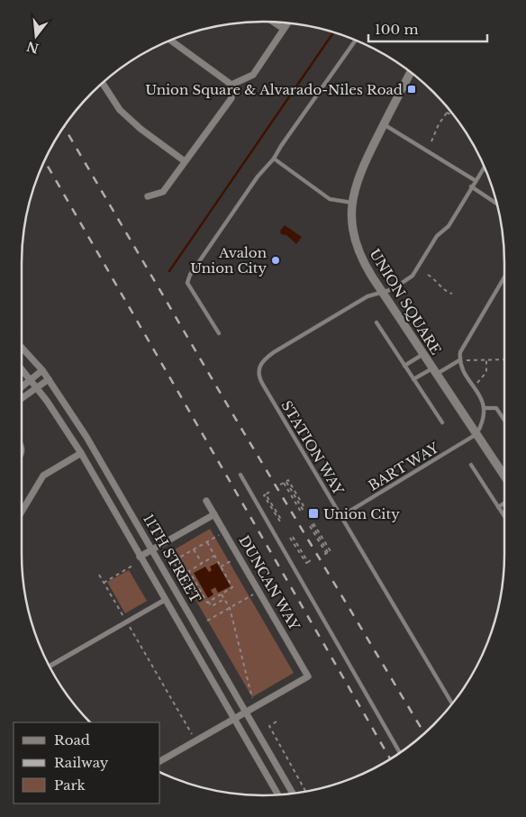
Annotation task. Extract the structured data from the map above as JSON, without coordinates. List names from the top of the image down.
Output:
{
  "streets": {
    "street": ["UNION SQUARE", "11TH STREET", "DUNCAN WAY"],
    "lane": ["STATION WAY", "BART WAY"]
  },
  "crossings": [
    ["UNION SQUARE", "STATION WAY"],
    ["UNION SQUARE", "BART WAY"],
    ["STATION WAY", "BART WAY"],
    ["11TH STREET", "DUNCAN WAY"]
  ],
  "places": {
    "transit": ["Union Square & Alvarado-Niles Road", "Union City"],
    "other": ["Avalon Union City"]
  },
  "legend": ["Road", "Railway", "Park"],
  "scale_bar": "100 m",
  "north": "bottom"
}
